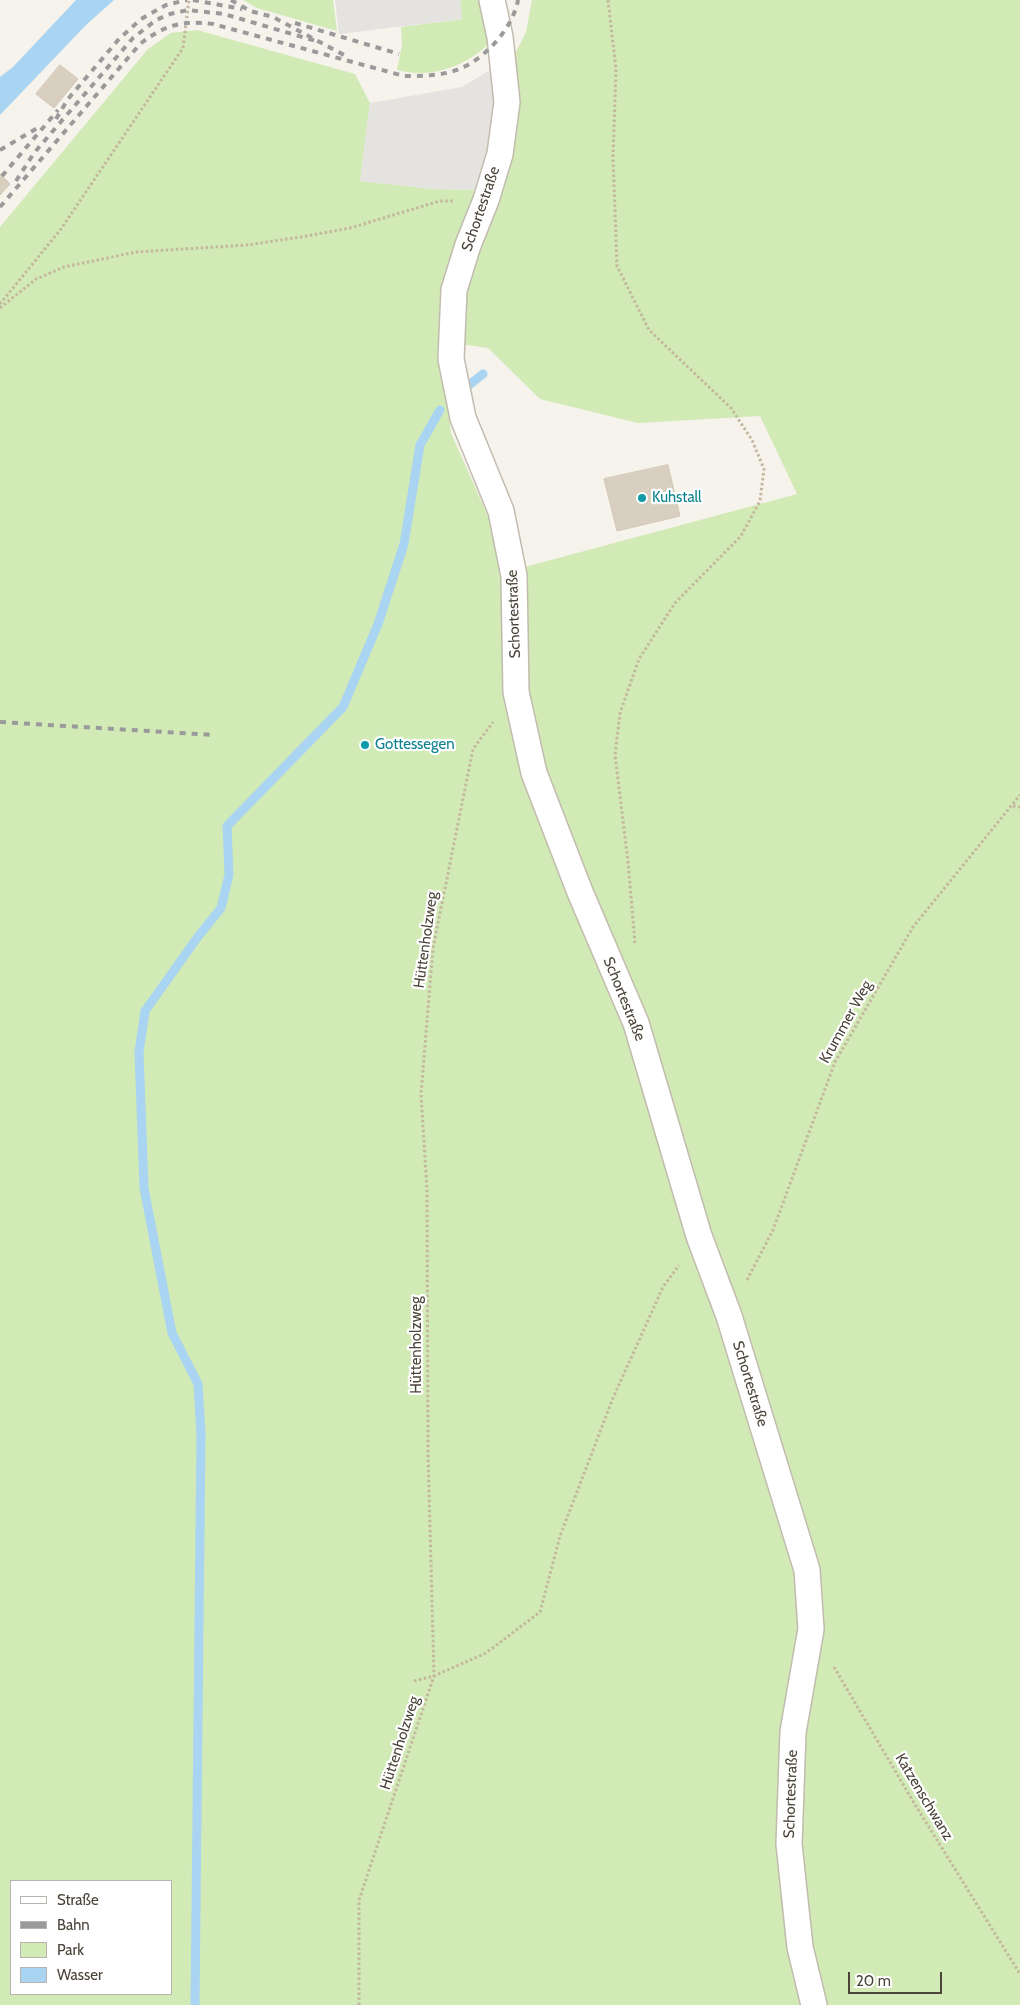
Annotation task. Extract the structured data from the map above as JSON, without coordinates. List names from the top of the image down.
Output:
{
  "streets": {
    "street": ["Schortestraße"],
    "path": ["Hüttenholzweg", "Krummer Weg", "Katzenschwanz"]
  },
  "crossings": [
    ["Schortestraße", "Hüttenholzweg"],
    ["Schortestraße", "Krummer Weg"],
    ["Schortestraße", "Katzenschwanz"]
  ],
  "places": ["Kuhstall", "Gottessegen"],
  "legend": [
    "Straße",
    "Bahn",
    "Park",
    "Wasser"
  ],
  "scale_bar": "20 m"
}
